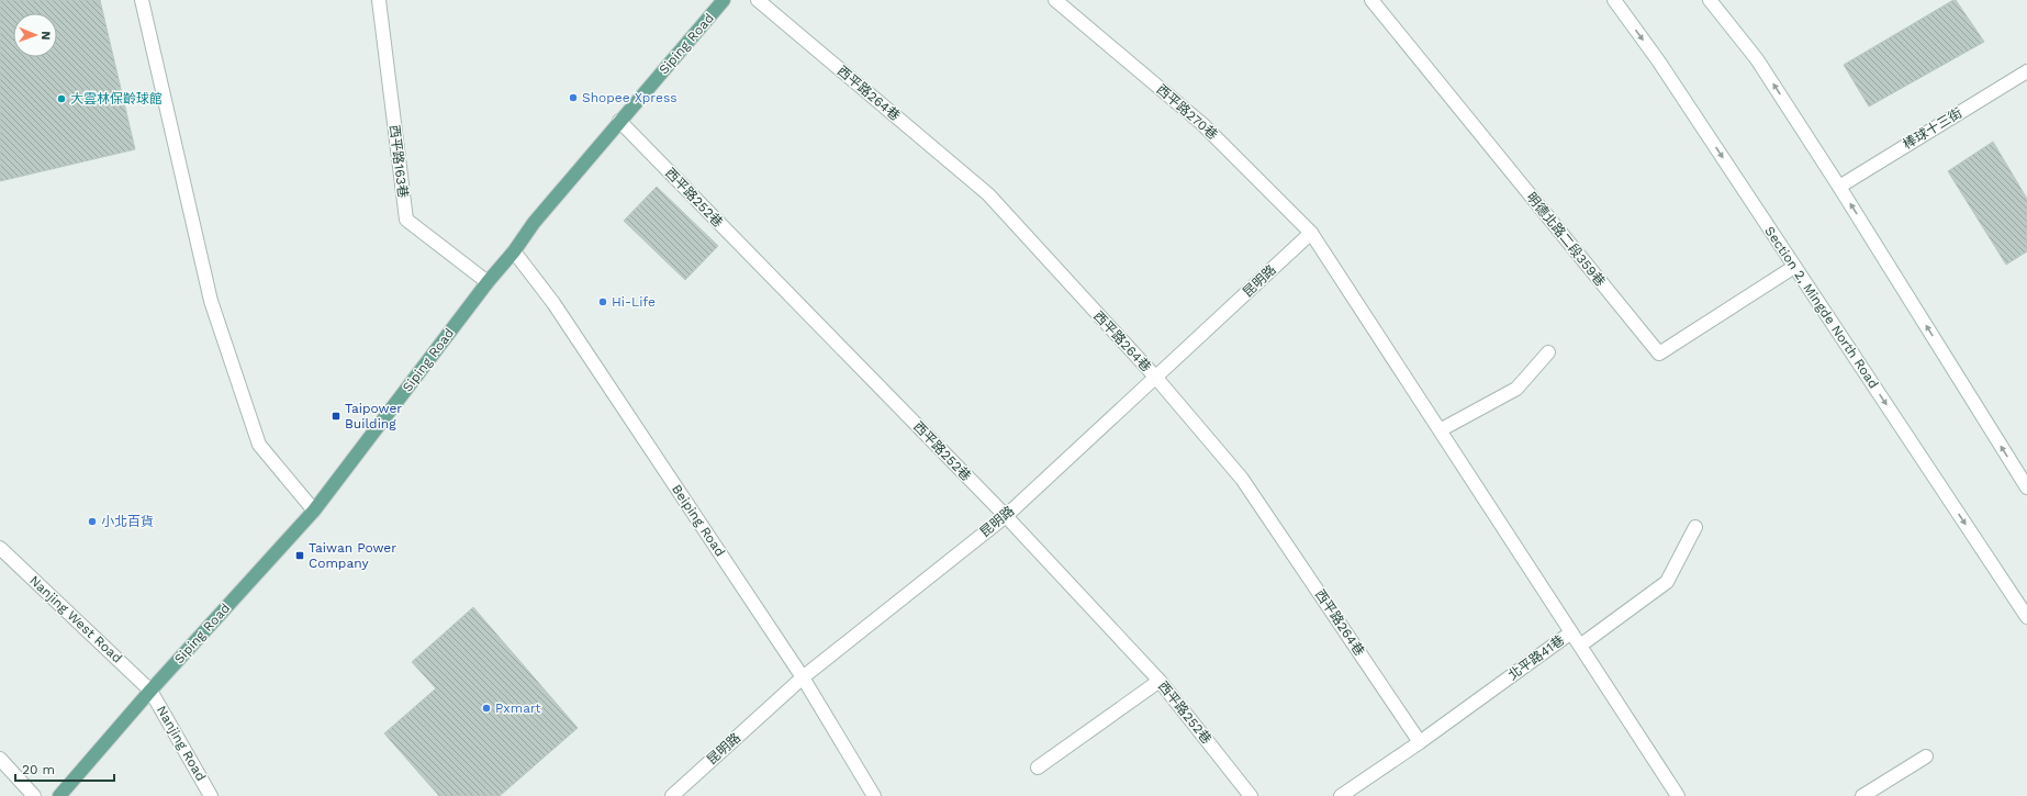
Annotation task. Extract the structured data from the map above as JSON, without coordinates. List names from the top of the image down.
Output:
{
  "streets": {
    "main road": ["Siping Road"],
    "street": [
      "西平路264巷",
      "西平路270巷",
      "棒球十三街",
      "西平路163巷",
      "西平路252巷",
      "明德北路二段359巷",
      "昆明路",
      "Section 2, Mingde North Road",
      "Beiping Road",
      "Nanjing West Road",
      "北平路41巷",
      "Nanjing Road"
    ]
  },
  "crossings": [
    ["Siping Road", "西平路163巷"],
    ["Siping Road", "西平路252巷"],
    ["Siping Road", "Beiping Road"],
    ["Siping Road", "Nanjing West Road"],
    ["Siping Road", "Nanjing Road"],
    ["西平路264巷", "昆明路"],
    ["西平路264巷", "北平路41巷"],
    ["西平路270巷", "昆明路"],
    ["西平路252巷", "昆明路"],
    ["明德北路二段359巷", "Section 2, Mingde North Road"],
    ["昆明路", "Beiping Road"],
    ["Nanjing West Road", "Nanjing Road"]
  ],
  "places": {
    "other": [
      "Shopee Xpress",
      "大雲林保齡球館",
      "Hi-Life",
      "小北百貨",
      "Pxmart"
    ],
    "transit": ["Taipower Building", "Taiwan Power Company"]
  },
  "scale_bar": "20 m",
  "north": "right"
}
